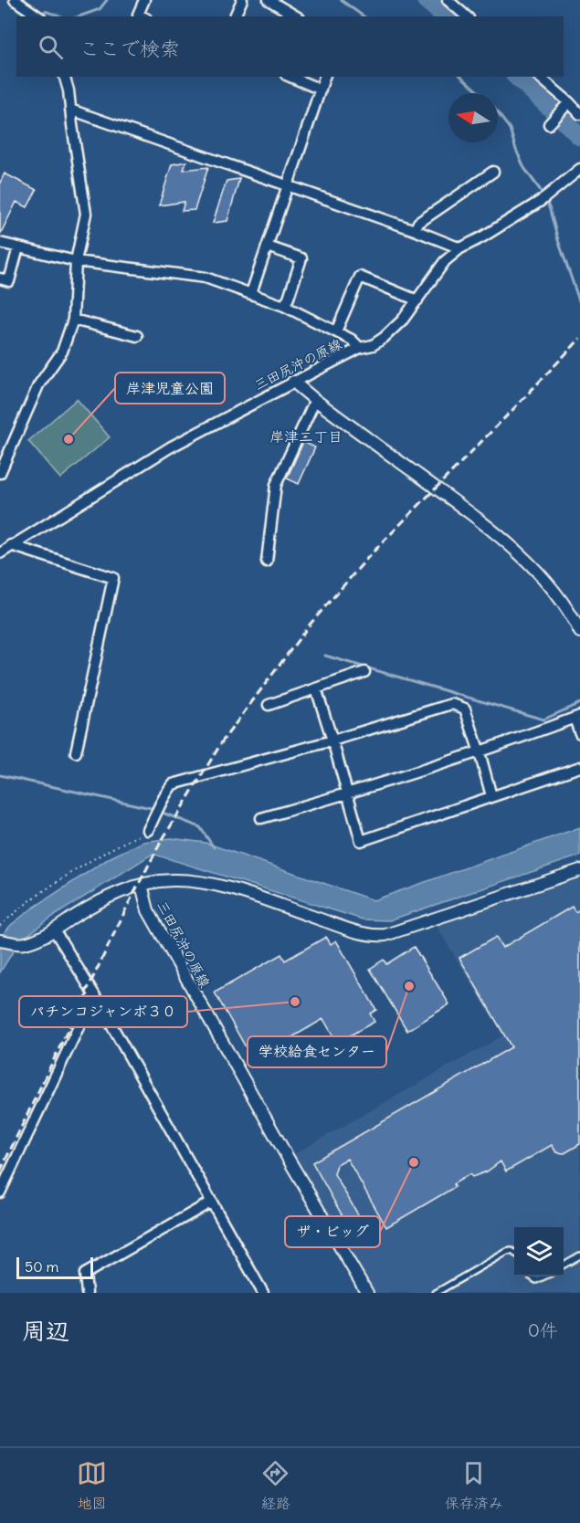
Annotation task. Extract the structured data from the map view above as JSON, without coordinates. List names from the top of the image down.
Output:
{
  "streets": {
    "street": ["三田尻沖の原線"]
  },
  "districts": ["岸津二丁目"],
  "places": [
    "岸津児童公園",
    "学校給食センター",
    "パチンコジャンボ３０",
    "ザ・ビッグ"
  ],
  "scale_bar": "50 m",
  "north": "left",
  "page": {
    "search": "ここで検索",
    "scale": "50 m",
    "heading": ["周辺", "0件"],
    "nav": ["地図", "経路", "保存済み"]
  }
}
